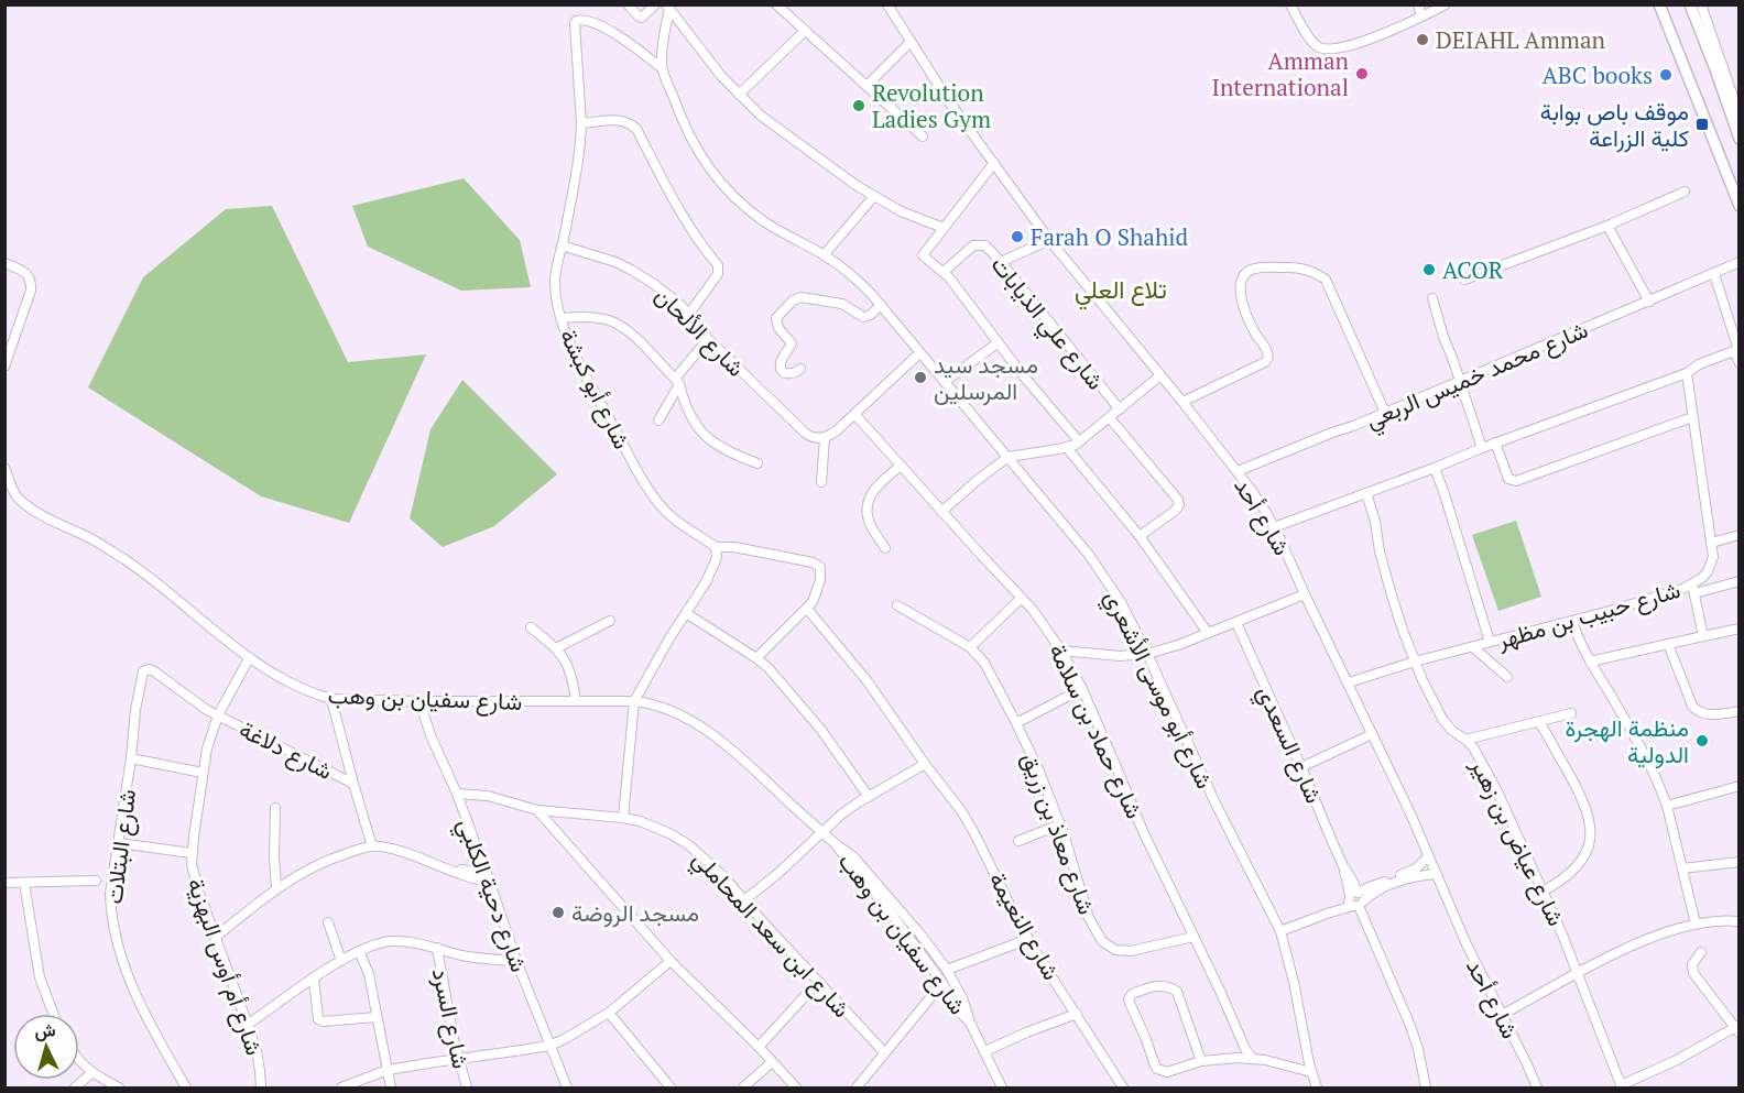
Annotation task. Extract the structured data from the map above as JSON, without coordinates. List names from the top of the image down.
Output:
{
  "streets": {
    "street": [
      "شارع علي الذيابات",
      "شارع الألحان",
      "شارع محمد خميس الربعي",
      "شارع أبو كبشة",
      "شارع أحد",
      "شارع حبيب بن مظهر",
      "شارع أبو موسى الأشعري",
      "شارع سفيان بن وهب",
      "شارع حماد بن سلامة",
      "شارع السعدي",
      "شارع دلاغة",
      "شارع معاذ بن زريق",
      "شارع عياض بن زهير",
      "شارع البتلات",
      "شارع دحية الكلبي",
      "شارع النعيمة",
      "شارع ابن سعد المحاملي",
      "شارع أم أوس البهزية",
      "شارع السرد"
    ]
  },
  "crossings": [
    ["شارع الألحان", "شارع أبو كبشة"],
    ["شارع محمد خميس الربعي", "شارع أحد"],
    ["شارع أبو كبشة", "شارع أبو موسى الأشعري"],
    ["شارع أحد", "شارع حبيب بن مظهر"],
    ["شارع حبيب بن مظهر", "شارع عياض بن زهير"],
    ["شارع سفيان بن وهب", "شارع دلاغة"],
    ["شارع سفيان بن وهب", "شارع دحية الكلبي"],
    ["شارع سفيان بن وهب", "شارع أم أوس البهزية"],
    ["شارع حماد بن سلامة", "شارع معاذ بن زريق"],
    ["شارع دلاغة", "شارع البتلات"],
    ["شارع دلاغة", "شارع أم أوس البهزية"],
    ["شارع دحية الكلبي", "شارع ابن سعد المحاملي"]
  ],
  "districts": ["تلاع العلي"],
  "places": {
    "other": [
      "DEIAHL Amman",
      "Amman International",
      "ABC books",
      "Revolution Ladies Gym",
      "Farah O Shahid",
      "ACOR",
      "مسجد سيد المرسلين",
      "منظمة الهجرة الدولية",
      "مسجد الروضة"
    ],
    "transit": ["موقف باص بوابة كلية الزراعة"]
  },
  "north": "top"
}
